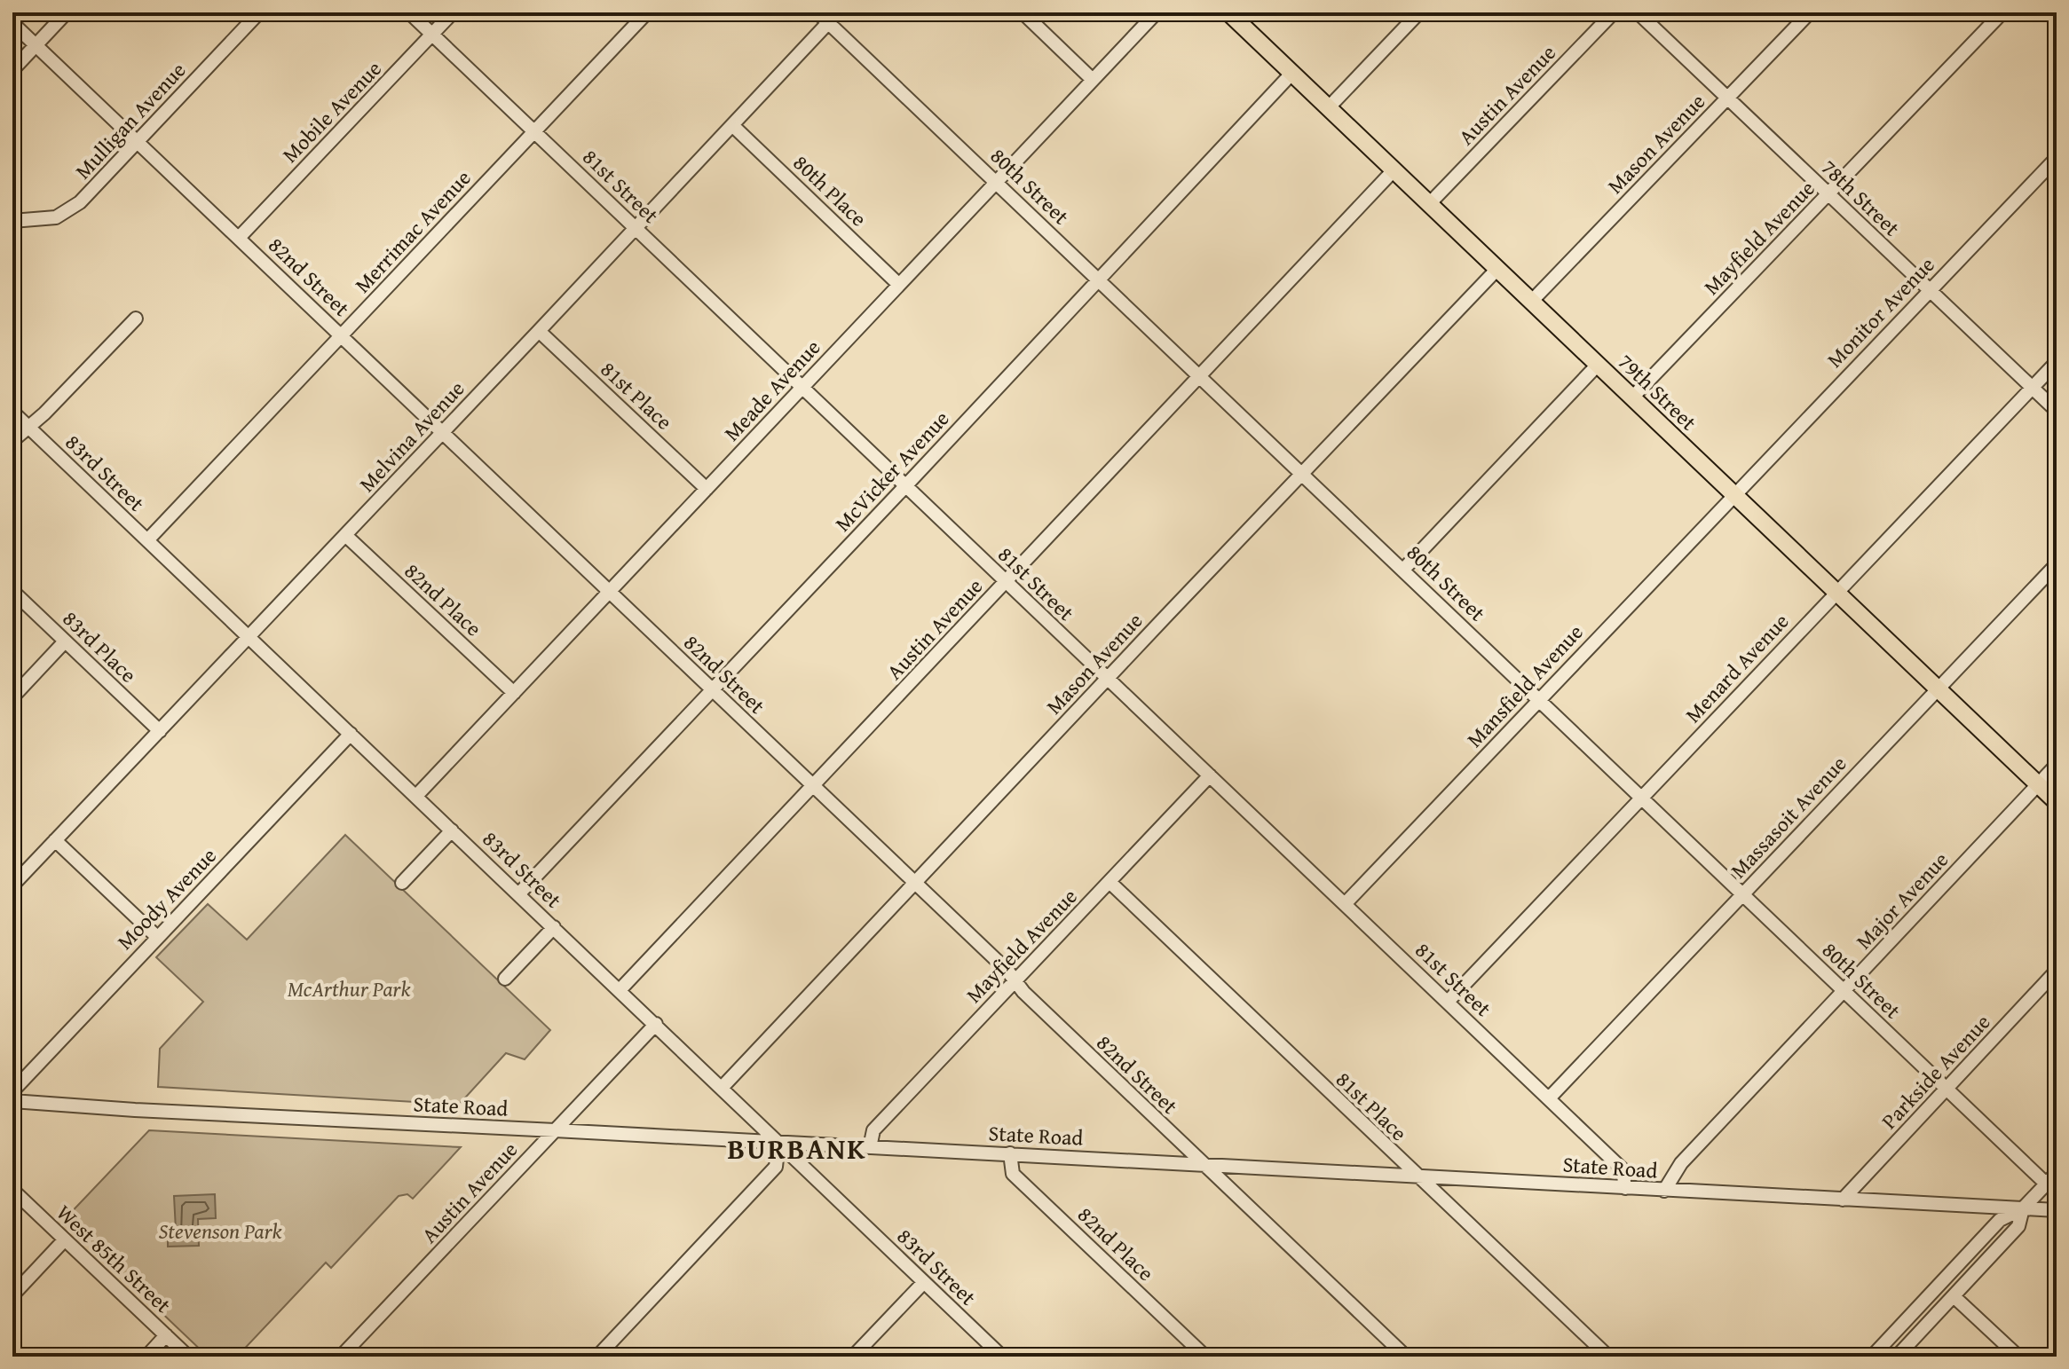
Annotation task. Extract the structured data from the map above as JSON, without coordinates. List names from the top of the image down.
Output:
{
  "streets": {
    "main road": ["79th Street"],
    "street": [
      "Austin Avenue",
      "Mobile Avenue",
      "Mulligan Avenue",
      "Mason Avenue",
      "81st Street",
      "80th Street",
      "80th Place",
      "78th Street",
      "Merrimac Avenue",
      "Mayfield Avenue",
      "82nd Street",
      "Monitor Avenue",
      "Meade Avenue",
      "81st Place",
      "Melvina Avenue",
      "McVicker Avenue",
      "83rd Street",
      "82nd Place",
      "83rd Place",
      "Menard Avenue",
      "Mansfield Avenue",
      "Massasoit Avenue",
      "Moody Avenue",
      "Major Avenue",
      "Parkside Avenue",
      "State Road",
      "West 85th Street"
    ]
  },
  "crossings": [
    ["Austin Avenue", "81st Street"],
    ["Austin Avenue", "80th Street"],
    ["Austin Avenue", "82nd Street"],
    ["Austin Avenue", "79th Street"],
    ["Austin Avenue", "83rd Street"],
    ["Austin Avenue", "State Road"],
    ["Mobile Avenue", "81st Street"],
    ["Mobile Avenue", "82nd Street"],
    ["Mulligan Avenue", "82nd Street"],
    ["Mason Avenue", "81st Street"],
    ["Mason Avenue", "80th Street"],
    ["Mason Avenue", "78th Street"],
    ["Mason Avenue", "82nd Street"],
    ["Mason Avenue", "79th Street"],
    ["Mason Avenue", "83rd Street"],
    ["81st Street", "Merrimac Avenue"],
    ["81st Street", "Mayfield Avenue"],
    ["81st Street", "Meade Avenue"],
    ["81st Street", "Melvina Avenue"],
    ["81st Street", "McVicker Avenue"],
    ["81st Street", "Menard Avenue"],
    ["81st Street", "Mansfield Avenue"],
    ["81st Street", "Massasoit Avenue"],
    ["81st Street", "State Road"],
    ["80th Street", "Meade Avenue"],
    ["80th Street", "Melvina Avenue"],
    ["80th Street", "McVicker Avenue"],
    ["80th Street", "Menard Avenue"],
    ["80th Street", "Mansfield Avenue"],
    ["80th Street", "Massasoit Avenue"],
    ["80th Street", "Major Avenue"],
    ["80th Street", "Parkside Avenue"],
    ["80th Place", "Meade Avenue"],
    ["80th Place", "Melvina Avenue"],
    ["78th Street", "Mayfield Avenue"],
    ["78th Street", "Monitor Avenue"],
    ["78th Street", "Menard Avenue"],
    ["Merrimac Avenue", "82nd Street"],
    ["Merrimac Avenue", "83rd Street"],
    ["Mayfield Avenue", "82nd Street"],
    ["Mayfield Avenue", "79th Street"],
    ["Mayfield Avenue", "81st Place"],
    ["Mayfield Avenue", "State Road"],
    ["82nd Street", "Meade Avenue"],
    ["82nd Street", "Melvina Avenue"],
    ["82nd Street", "McVicker Avenue"],
    ["82nd Street", "State Road"],
    ["Monitor Avenue", "79th Street"],
    ["Monitor Avenue", "Mansfield Avenue"],
    ["Meade Avenue", "81st Place"],
    ["Meade Avenue", "83rd Street"],
    ["Meade Avenue", "82nd Place"],
    ["79th Street", "McVicker Avenue"],
    ["79th Street", "Menard Avenue"],
    ["79th Street", "Mansfield Avenue"],
    ["79th Street", "Massasoit Avenue"],
    ["79th Street", "Major Avenue"],
    ["81st Place", "Melvina Avenue"],
    ["81st Place", "State Road"],
    ["Melvina Avenue", "83rd Street"],
    ["Melvina Avenue", "82nd Place"],
    ["Melvina Avenue", "83rd Place"],
    ["McVicker Avenue", "83rd Street"],
    ["83rd Street", "Moody Avenue"],
    ["83rd Street", "State Road"],
    ["82nd Place", "State Road"],
    ["Major Avenue", "State Road"],
    ["Parkside Avenue", "State Road"]
  ],
  "districts": ["BURBANK"],
  "parks": ["McArthur Park", "Stevenson Park"]
}
